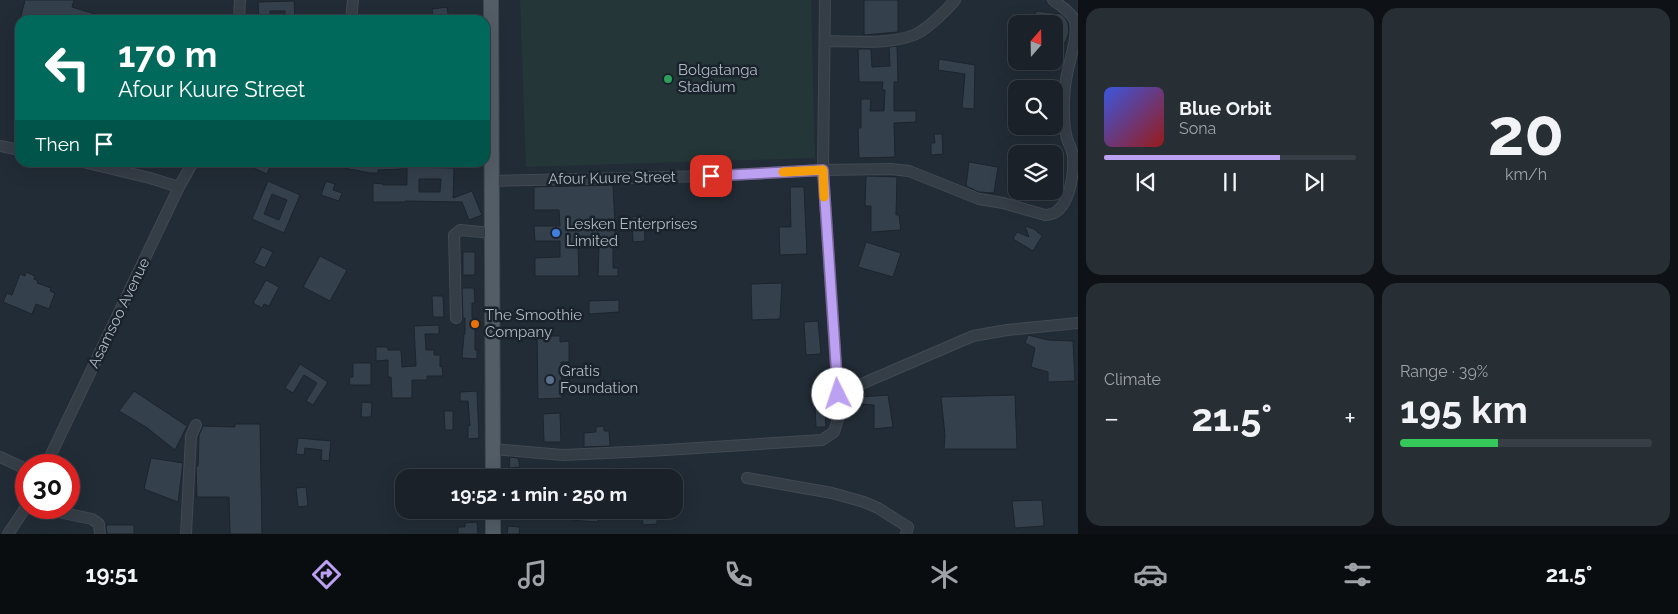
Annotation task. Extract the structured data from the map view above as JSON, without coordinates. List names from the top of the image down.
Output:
{
  "streets": {
    "street": ["Afour Kuure Street", "Asamsoo Avenue"]
  },
  "places": [
    "Bolgatanga Stadium",
    "Lesken Enterprises Limited",
    "The Smoothie Company",
    "Gratis Foundation"
  ],
  "north": "top",
  "page": {
    "tile": [
      ["20", "km/h"],
      "Climate",
      ["Range · 39%", "195 km"]
    ],
    "turn": ["170 m", "Afour Kuure Street"],
    "song": ["Blue Orbit", "Sona"],
    "then": "Then",
    "heat": ["−", "21.5°", "+"],
    "limit": "30",
    "trip": "19:52 · 1 min · 250 m",
    "tabs": ["19:51", "21.5°"]
  }
}
